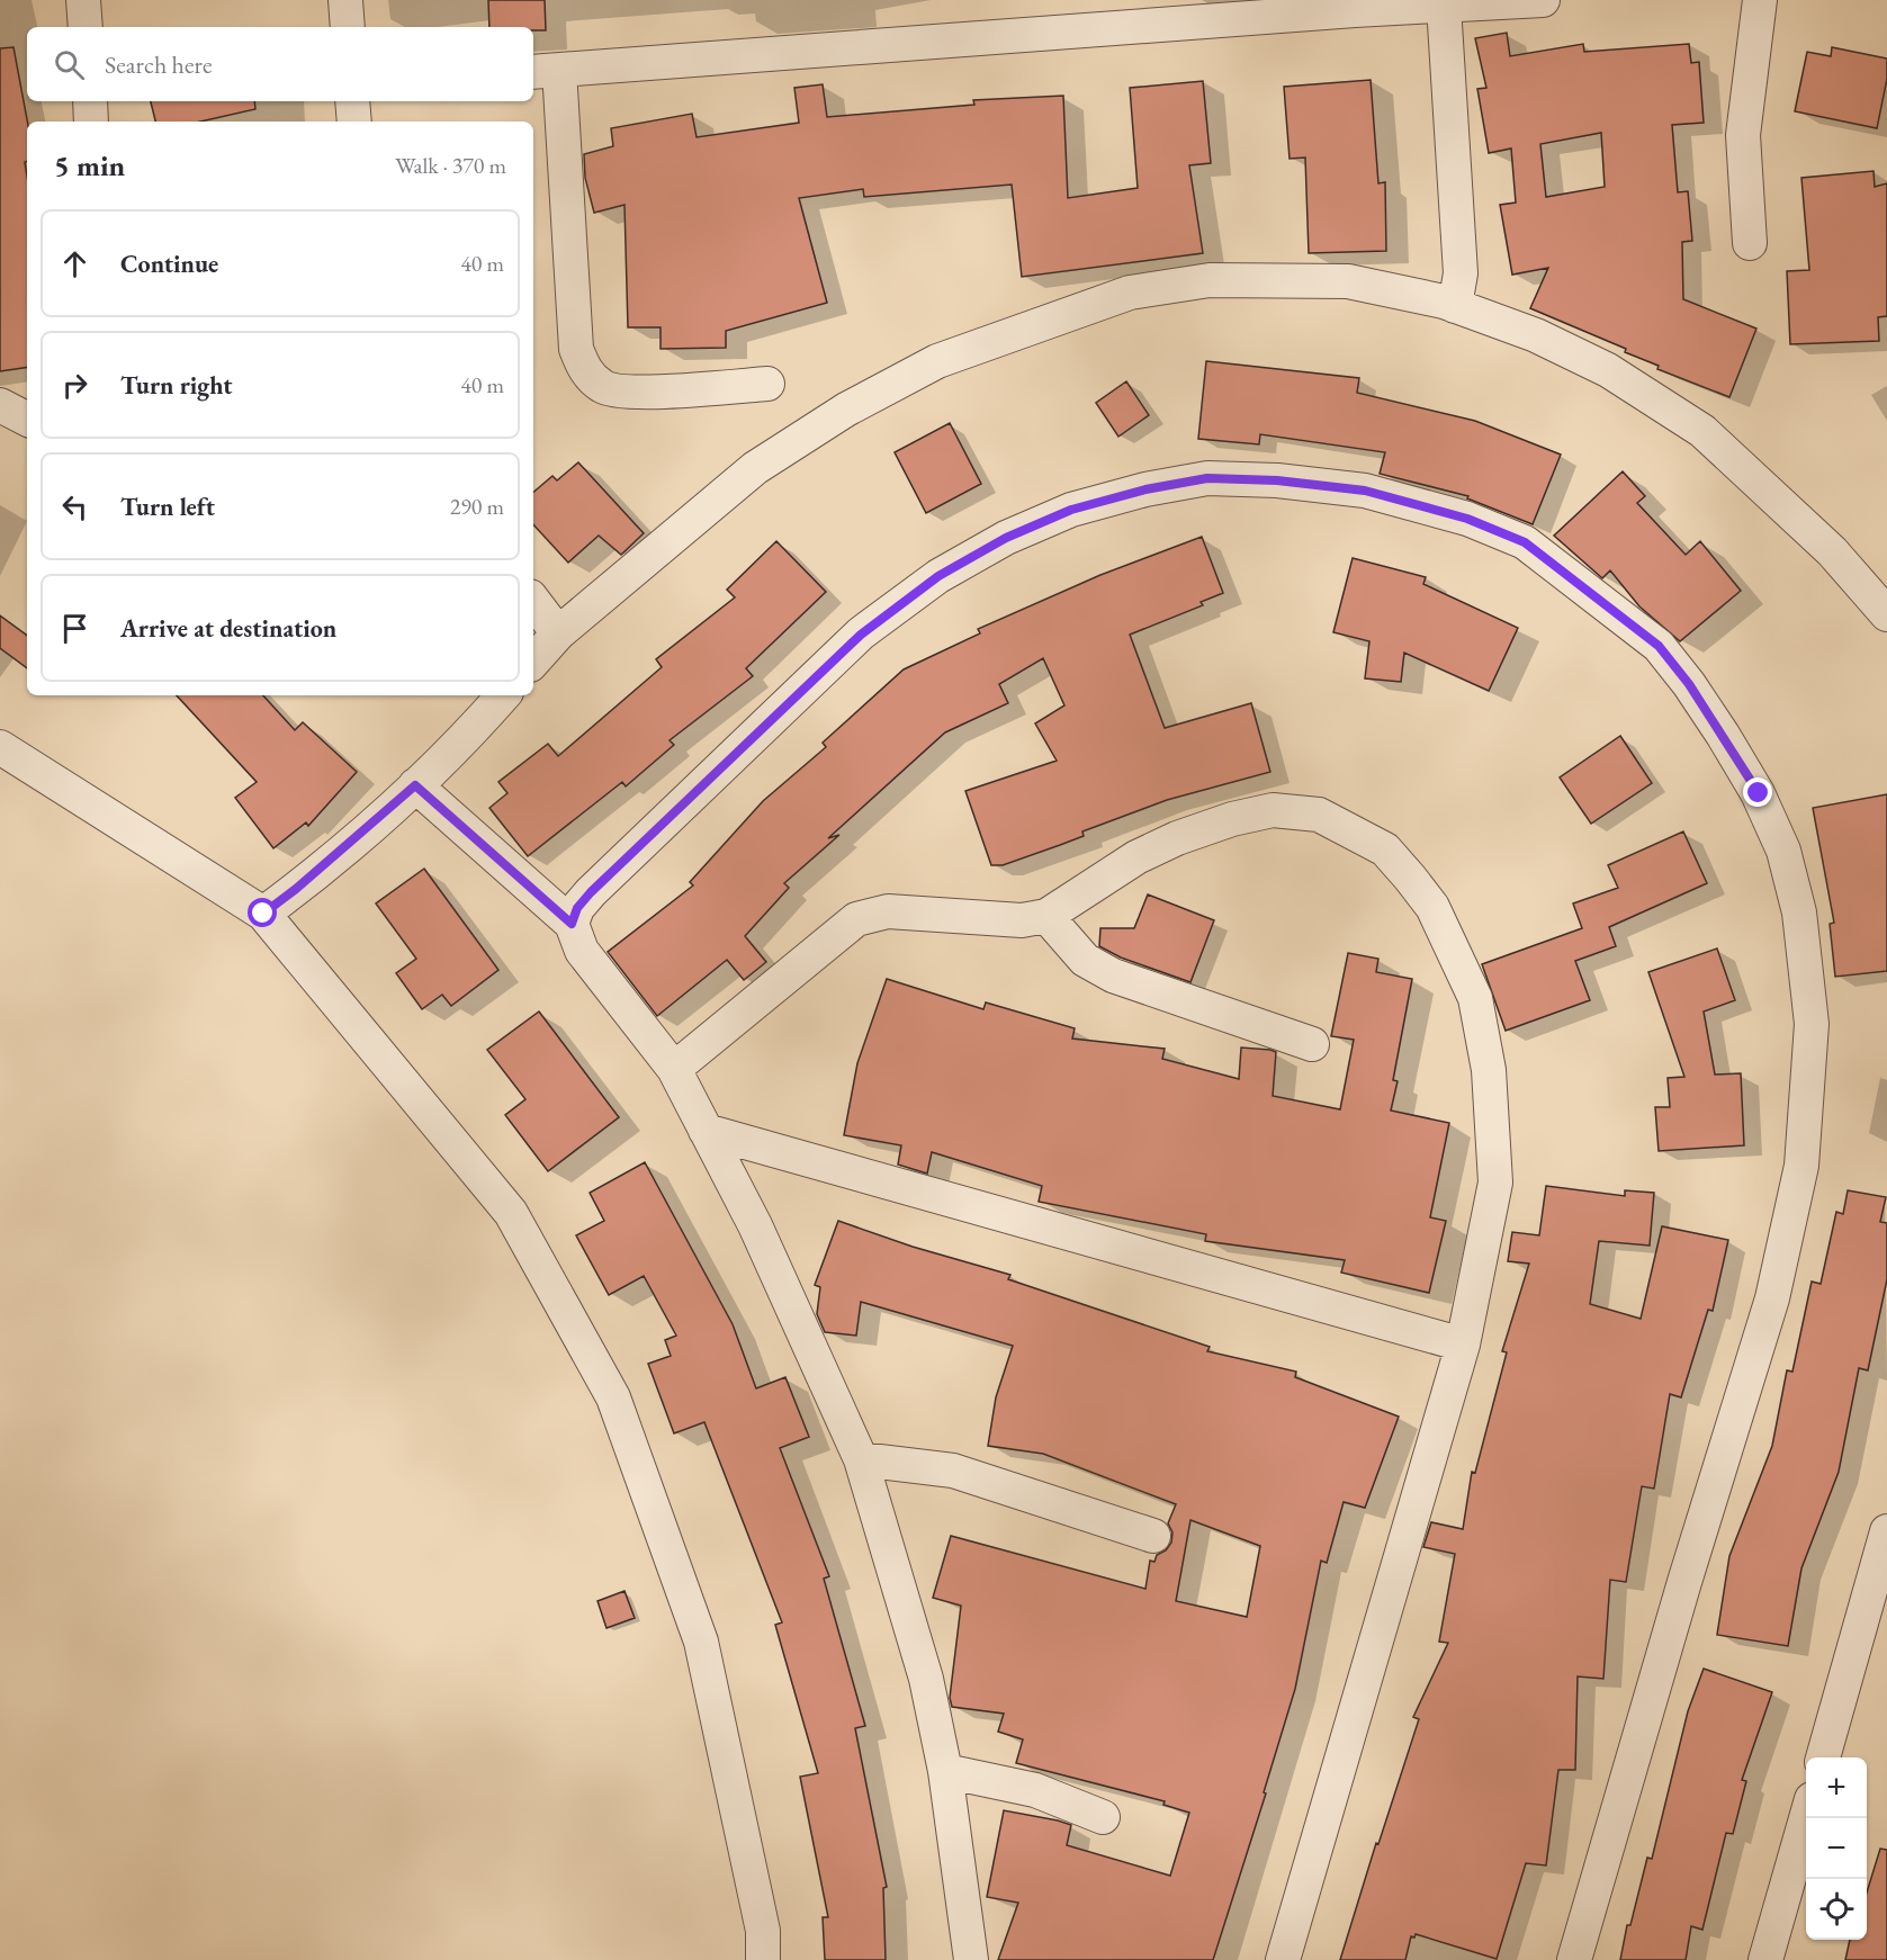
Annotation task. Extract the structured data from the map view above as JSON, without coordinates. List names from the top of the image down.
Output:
{
  "page": {
    "search": "Search here",
    "heading": ["5 min", "Walk · 370 m"],
    "list": [
      ["Continue", "40 m"],
      ["Turn right", "40 m"],
      ["Turn left", "290 m"],
      "Arrive at destination"
    ],
    "map_buttons": ["+", "−"]
  }
}
